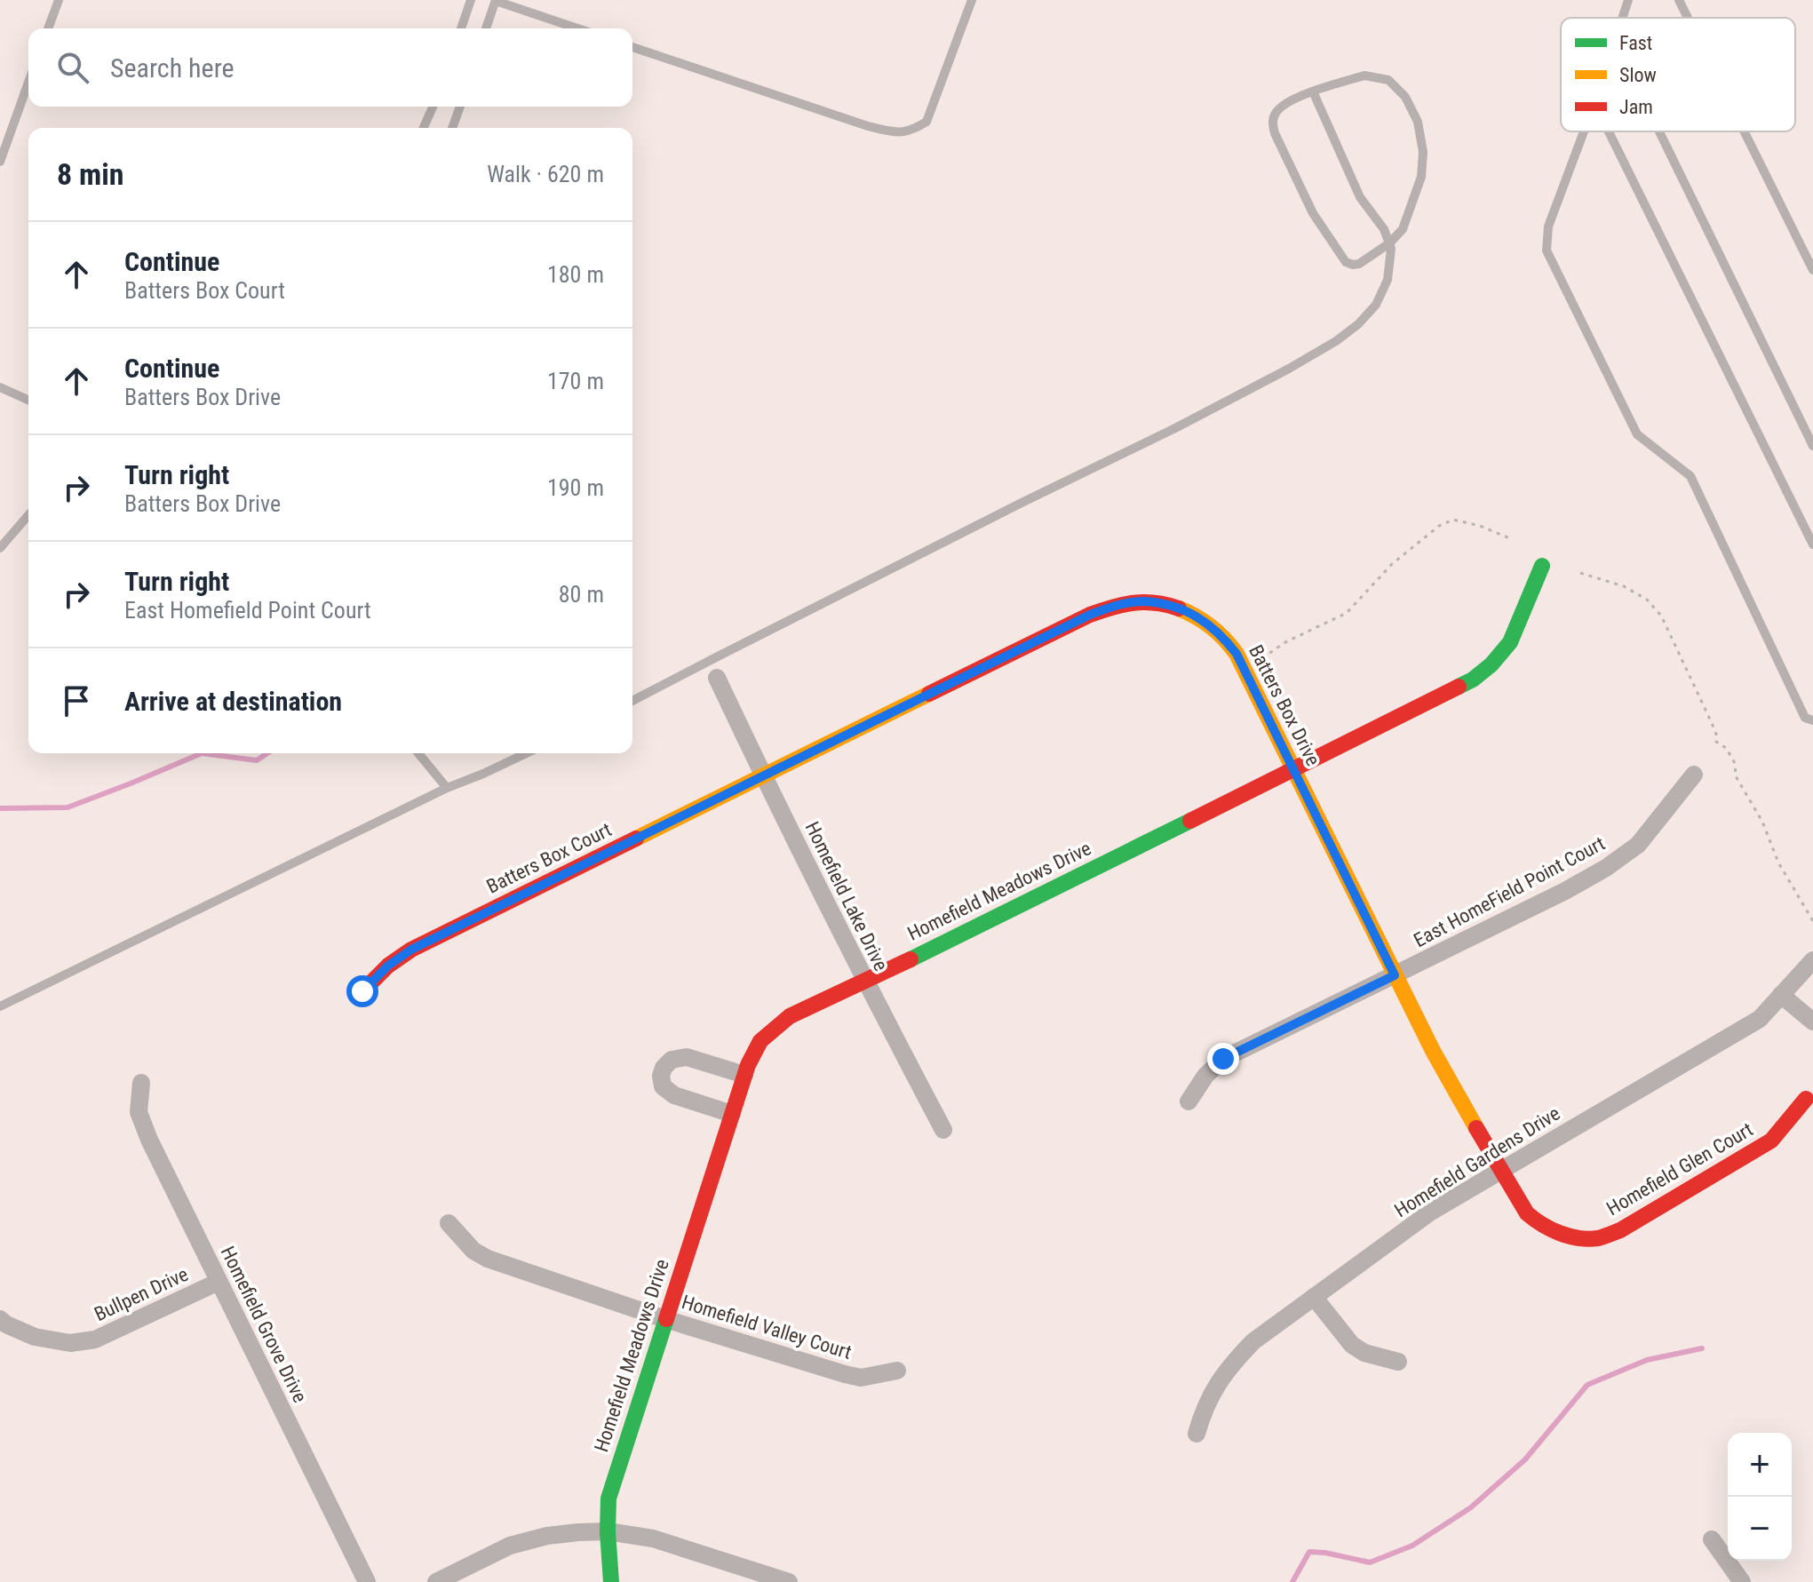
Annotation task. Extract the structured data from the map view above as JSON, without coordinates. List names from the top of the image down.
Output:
{
  "streets": {
    "street": [
      "Batters Box Drive",
      "Batters Box Court",
      "Homefield Meadows Drive",
      "East HomeField Point Court",
      "Homefield Lake Drive",
      "Homefield Gardens Drive",
      "Homefield Glen Court",
      "Bullpen Drive",
      "Homefield Grove Drive",
      "Homefield Valley Court"
    ]
  },
  "crossings": [
    ["Batters Box Drive", "Batters Box Court"],
    ["Batters Box Drive", "Homefield Meadows Drive"],
    ["Batters Box Drive", "East HomeField Point Court"],
    ["Batters Box Drive", "Homefield Lake Drive"],
    ["Batters Box Drive", "Homefield Gardens Drive"],
    ["Batters Box Drive", "Homefield Glen Court"],
    ["Batters Box Court", "Homefield Lake Drive"],
    ["Homefield Meadows Drive", "Homefield Lake Drive"],
    ["Homefield Meadows Drive", "Homefield Valley Court"],
    ["Homefield Gardens Drive", "Homefield Glen Court"],
    ["Bullpen Drive", "Homefield Grove Drive"]
  ],
  "legend": ["Fast", "Slow", "Jam"],
  "page": {
    "search": "Search here",
    "heading": ["8 min", "Walk · 620 m"],
    "list": [
      ["Continue", "Batters Box Court", "180 m"],
      ["Continue", "Batters Box Drive", "170 m"],
      ["Turn right", "Batters Box Drive", "190 m"],
      ["Turn right", "East Homefield Point Court", "80 m"],
      "Arrive at destination"
    ],
    "map_buttons": ["+", "−"]
  }
}
